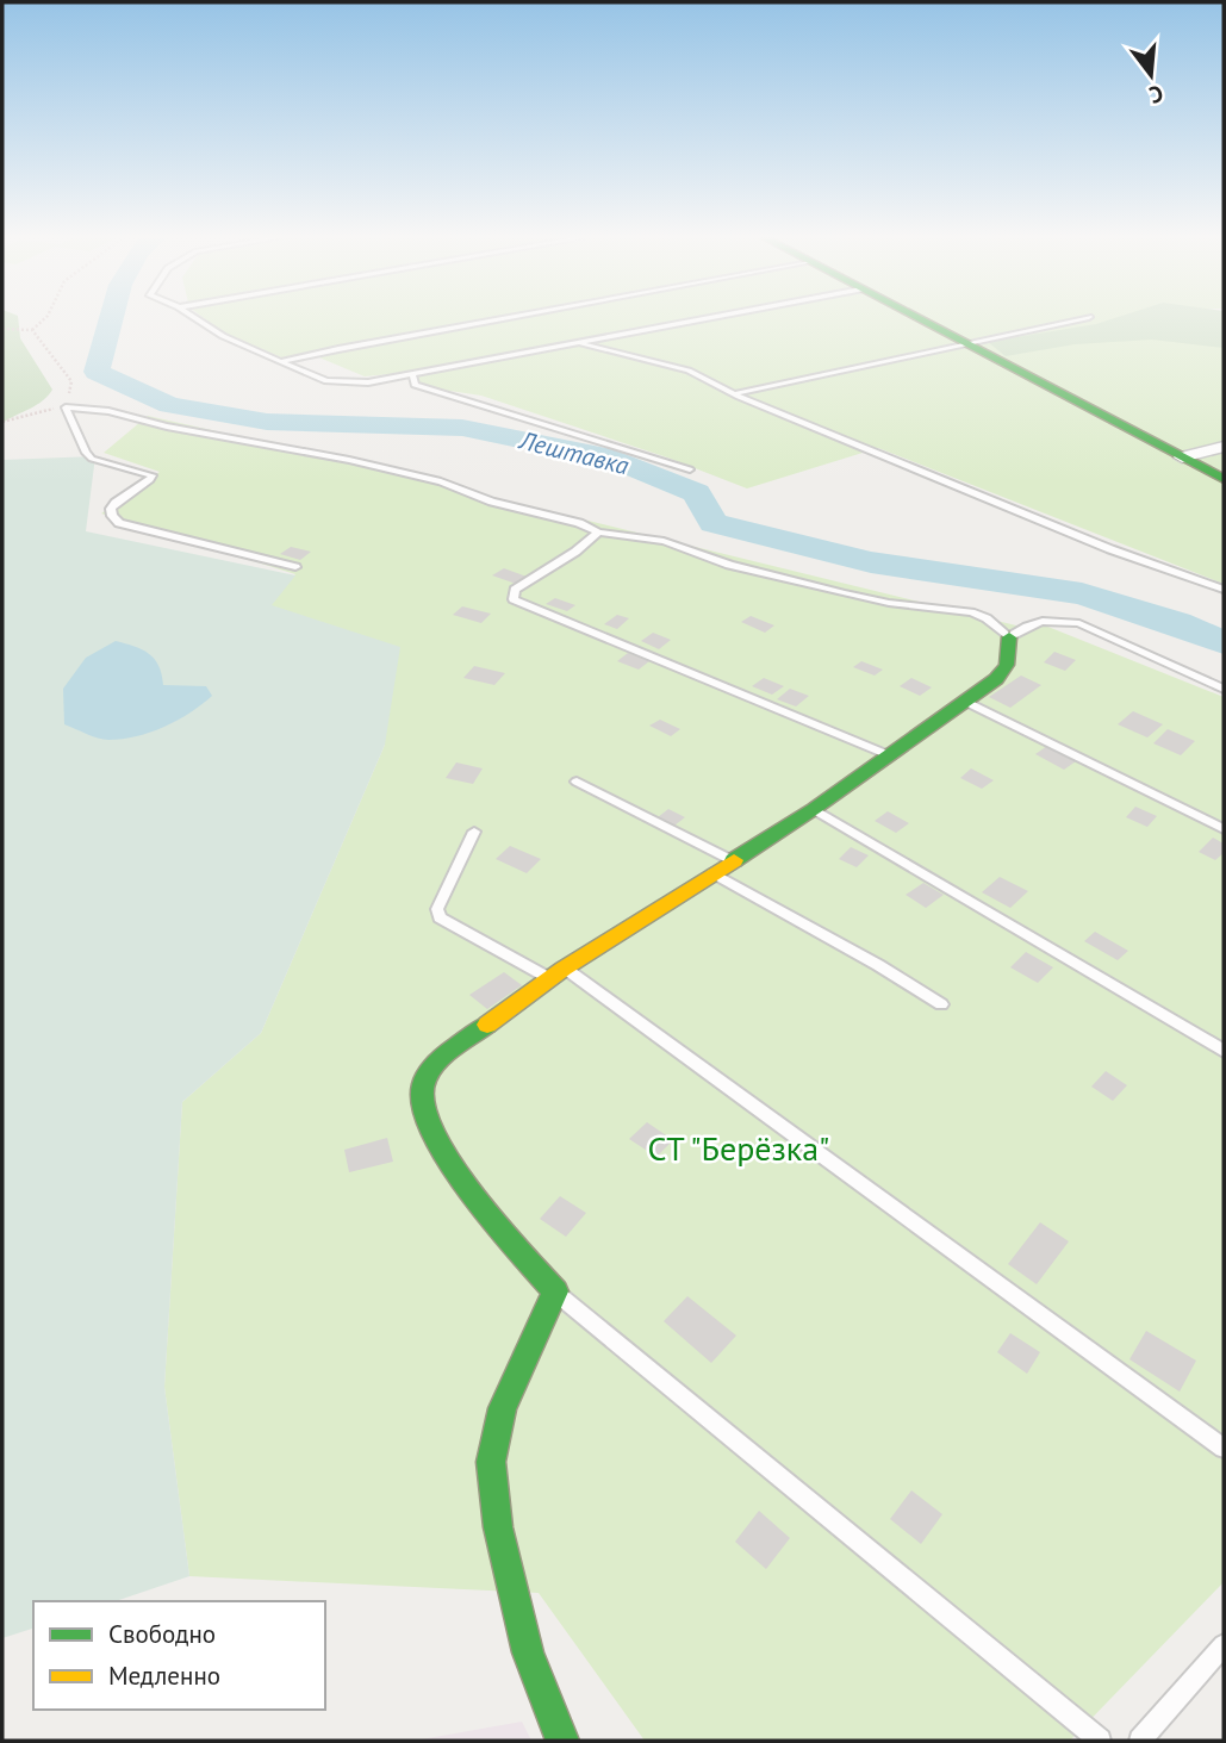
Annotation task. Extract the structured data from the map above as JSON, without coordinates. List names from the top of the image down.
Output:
{
  "water": ["Лештавка"],
  "parks": ["СТ \"Берёзка\""],
  "legend": ["Свободно", "Медленно"],
  "north": "bottom"
}
